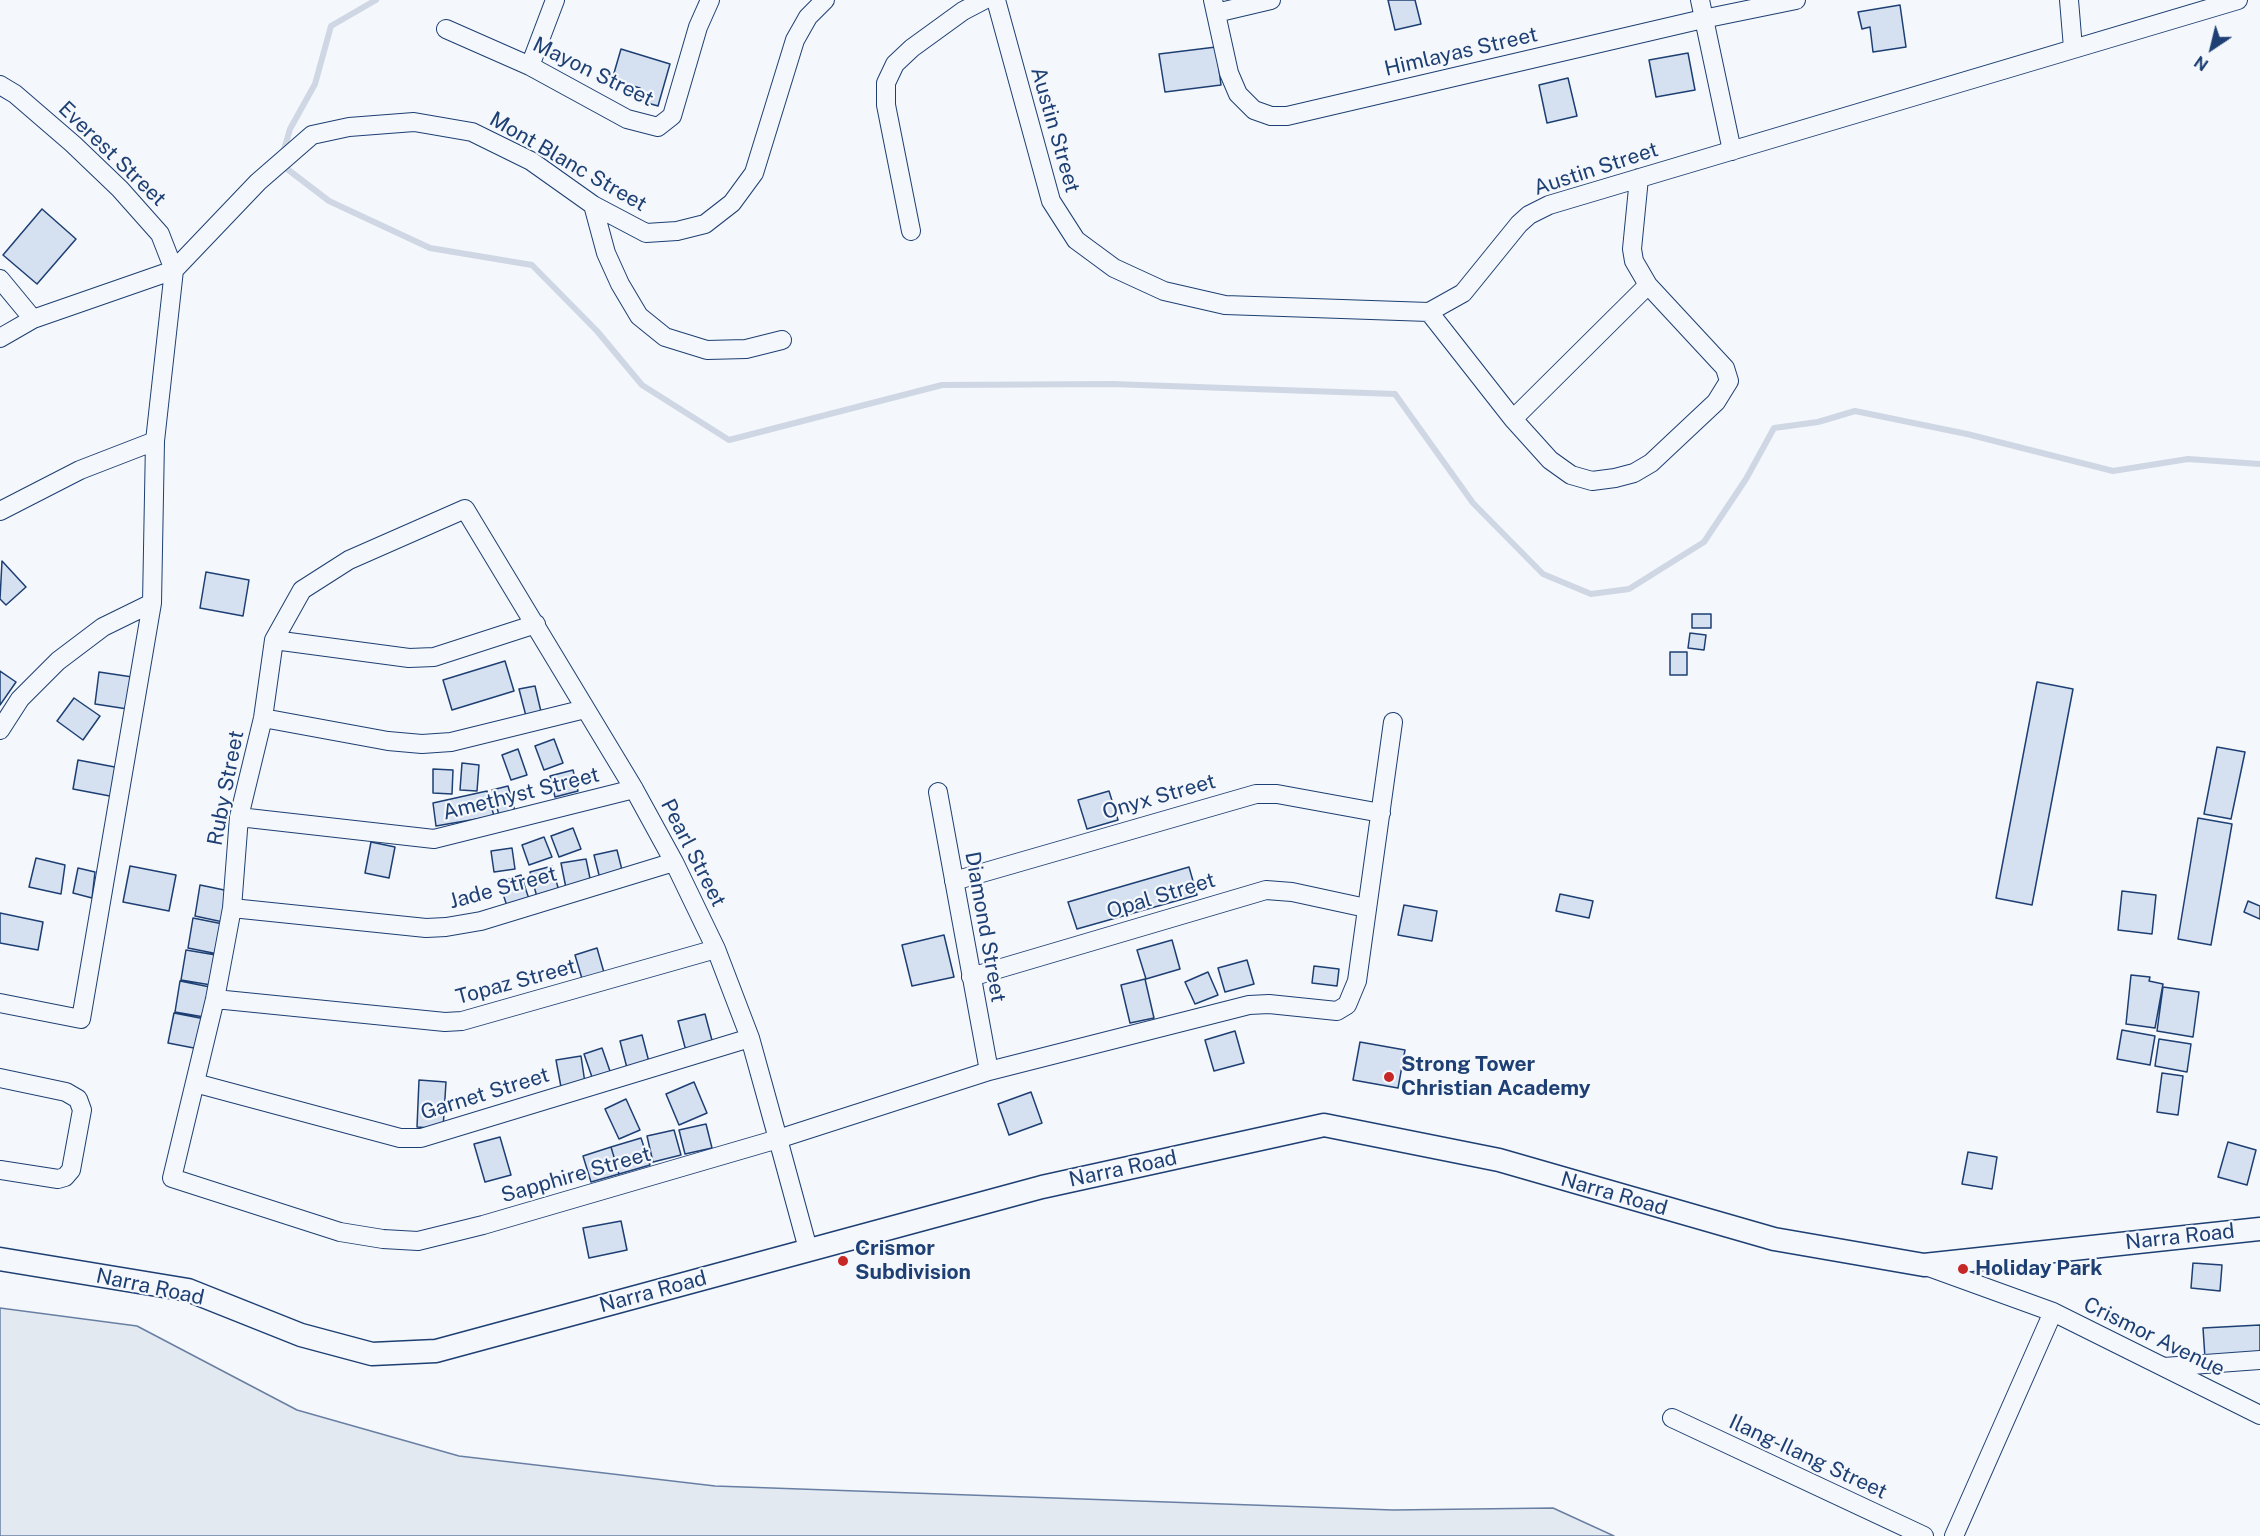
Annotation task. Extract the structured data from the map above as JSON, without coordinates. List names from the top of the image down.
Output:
{
  "streets": {
    "street": [
      "Himlayas Street",
      "Mayon Street",
      "Austin Street",
      "Everest Street",
      "Mont Blanc Street",
      "Ruby Street",
      "Amethyst Street",
      "Onyx Street",
      "Pearl Street",
      "Jade Street",
      "Opal Street",
      "Diamond Street",
      "Topaz Street",
      "Garnet Street",
      "Narra Road",
      "Sapphire Street",
      "Crismor Avenue",
      "Ilang-Ilang Street"
    ]
  },
  "crossings": [
    ["Everest Street", "Mont Blanc Street"],
    ["Ruby Street", "Amethyst Street"],
    ["Ruby Street", "Pearl Street"],
    ["Ruby Street", "Jade Street"],
    ["Ruby Street", "Topaz Street"],
    ["Ruby Street", "Garnet Street"],
    ["Ruby Street", "Sapphire Street"],
    ["Amethyst Street", "Pearl Street"],
    ["Onyx Street", "Diamond Street"],
    ["Pearl Street", "Jade Street"],
    ["Pearl Street", "Topaz Street"],
    ["Pearl Street", "Garnet Street"],
    ["Pearl Street", "Narra Road"],
    ["Pearl Street", "Sapphire Street"],
    ["Opal Street", "Diamond Street"],
    ["Opal Street", "Sapphire Street"],
    ["Diamond Street", "Sapphire Street"],
    ["Narra Road", "Crismor Avenue"]
  ],
  "places": ["Strong Tower Christian Academy", "Crismor Subdivision", "Holiday Park"],
  "north": "bottom left"
}
